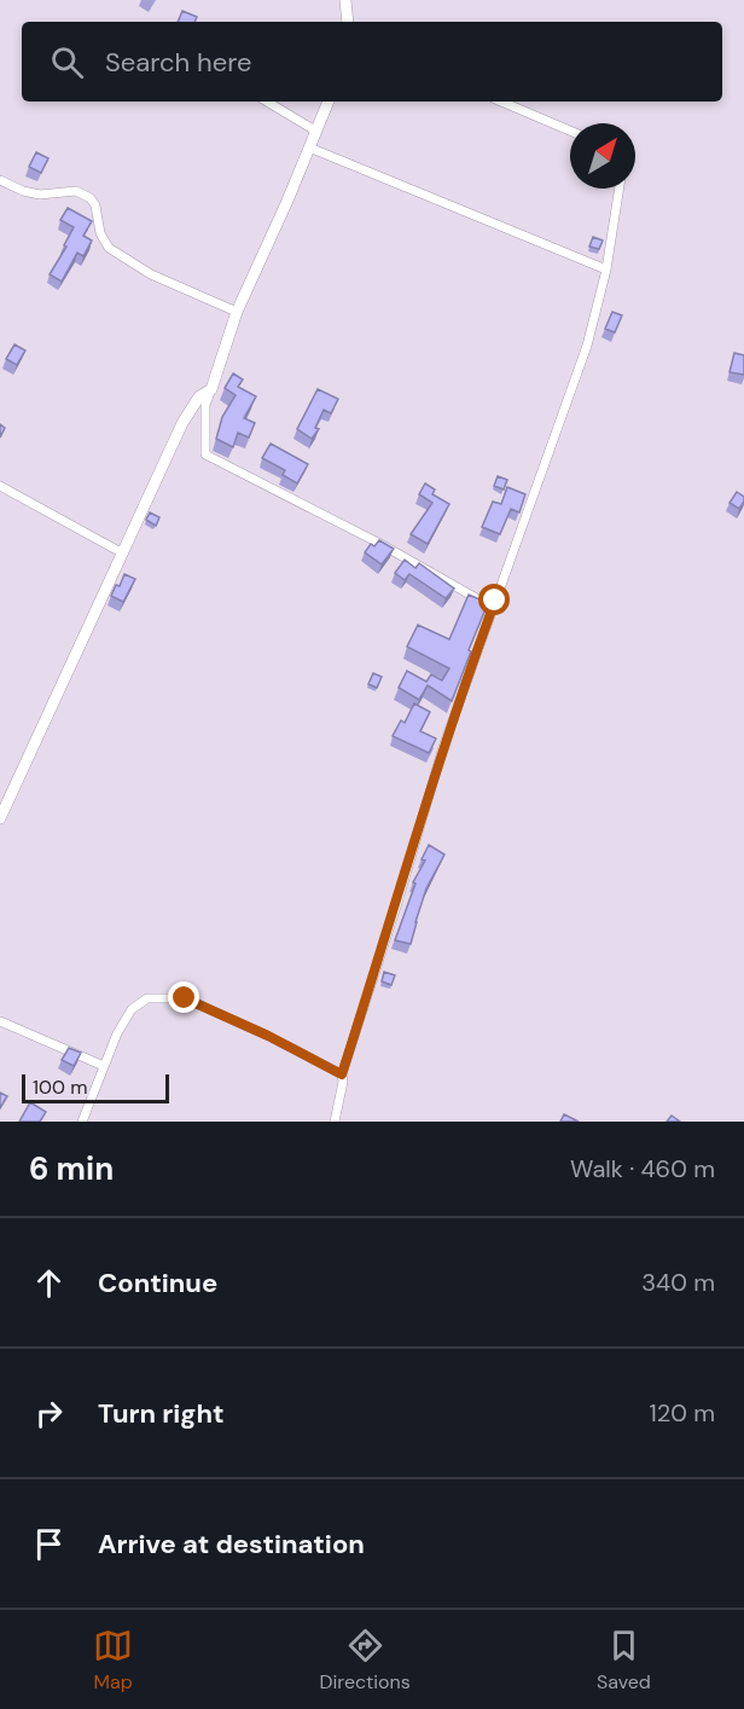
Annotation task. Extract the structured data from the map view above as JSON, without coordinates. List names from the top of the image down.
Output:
{
  "scale_bar": "100 m",
  "north": "top right",
  "page": {
    "search": "Search here",
    "scale": "100 m",
    "heading": ["6 min", "Walk · 460 m"],
    "list": [
      ["Continue", "340 m"],
      ["Turn right", "120 m"],
      "Arrive at destination"
    ],
    "nav": ["Map", "Directions", "Saved"]
  }
}
